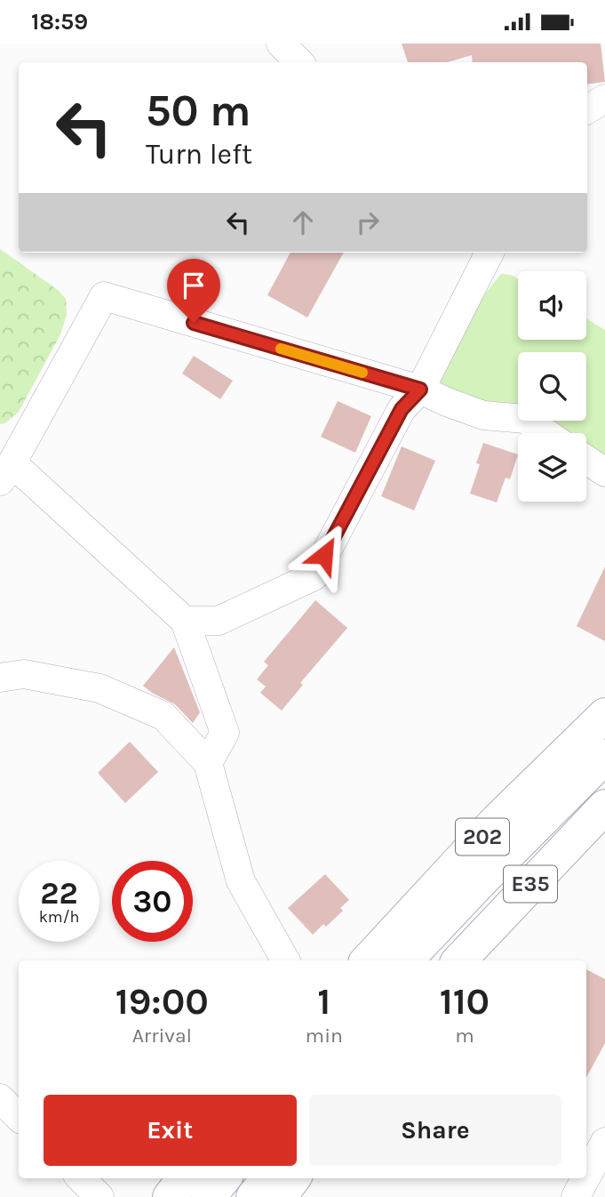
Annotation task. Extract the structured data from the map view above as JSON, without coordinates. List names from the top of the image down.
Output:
{
  "streets": {
    "highway": ["202", "E35"]
  },
  "page": {
    "status": "18:59",
    "turn": ["50 m", "Turn left"],
    "speed": "22 km/h",
    "limit": "30",
    "eta": [
      "19:00",
      "Arrival",
      "1",
      "min",
      "110",
      "m"
    ],
    "buttons": ["Exit", "Share"]
  }
}
